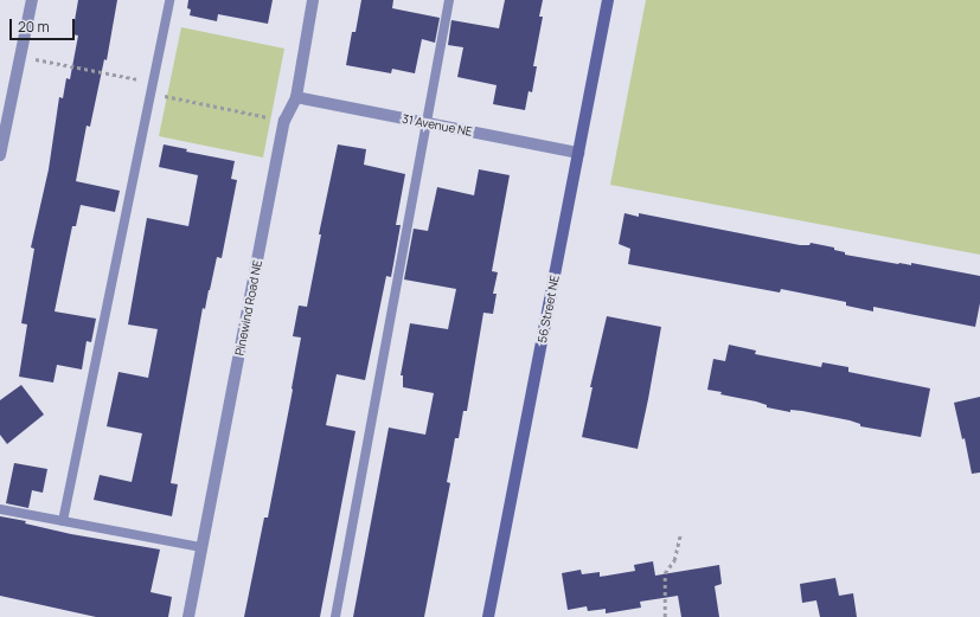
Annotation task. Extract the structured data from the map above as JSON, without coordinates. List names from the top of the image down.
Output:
{
  "streets": {
    "street": ["31 Avenue NE", "Pinewind Road NE", "56 Street NE"]
  },
  "crossings": [
    ["31 Avenue NE", "Pinewind Road NE"],
    ["31 Avenue NE", "56 Street NE"]
  ],
  "scale_bar": "20 m"
}
